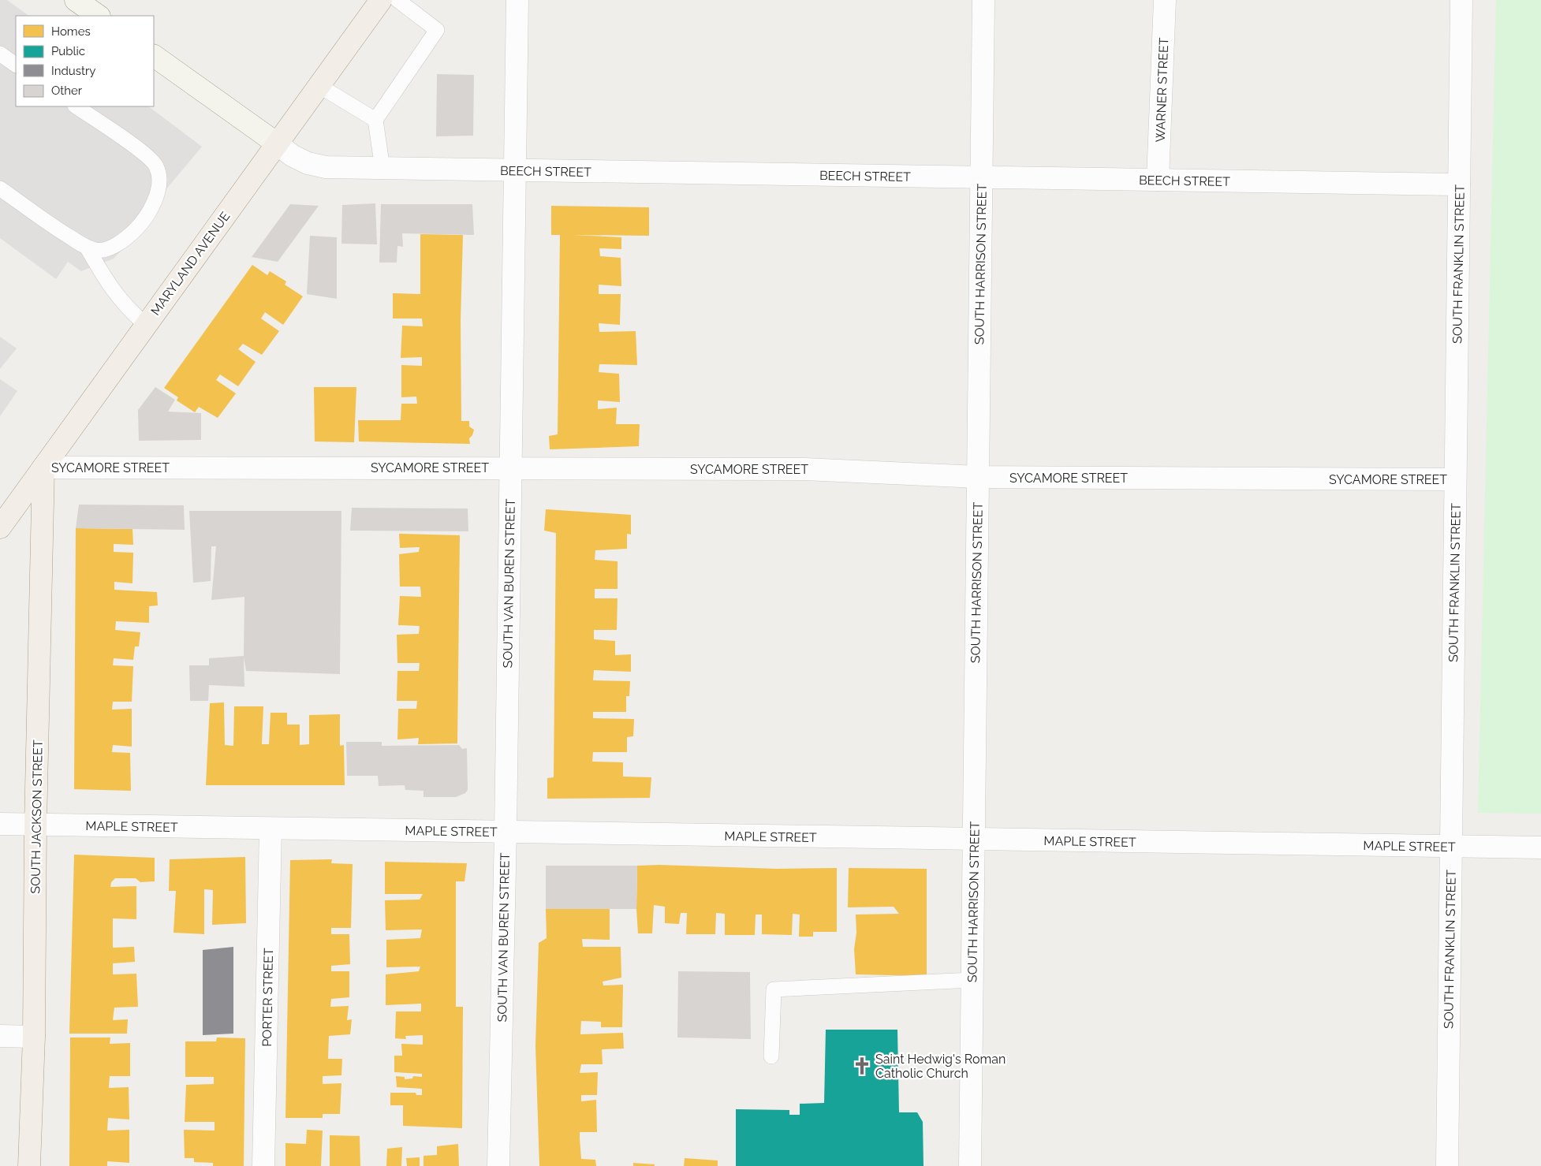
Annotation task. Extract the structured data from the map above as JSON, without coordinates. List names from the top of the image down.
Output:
{
  "streets": {
    "main road": ["MARYLAND AVENUE", "SOUTH JACKSON STREET"],
    "street": [
      "WARNER STREET",
      "BEECH STREET",
      "SOUTH HARRISON STREET",
      "SOUTH FRANKLIN STREET",
      "SYCAMORE STREET",
      "SOUTH VAN BUREN STREET",
      "MAPLE STREET",
      "PORTER STREET"
    ]
  },
  "crossings": [
    ["WARNER STREET", "BEECH STREET"],
    ["BEECH STREET", "MARYLAND AVENUE"],
    ["BEECH STREET", "SOUTH HARRISON STREET"],
    ["BEECH STREET", "SOUTH FRANKLIN STREET"],
    ["BEECH STREET", "SOUTH VAN BUREN STREET"],
    ["MARYLAND AVENUE", "SYCAMORE STREET"],
    ["MARYLAND AVENUE", "SOUTH JACKSON STREET"],
    ["SOUTH HARRISON STREET", "SYCAMORE STREET"],
    ["SOUTH HARRISON STREET", "MAPLE STREET"],
    ["SOUTH FRANKLIN STREET", "SYCAMORE STREET"],
    ["SOUTH FRANKLIN STREET", "MAPLE STREET"],
    ["SYCAMORE STREET", "SOUTH VAN BUREN STREET"],
    ["SYCAMORE STREET", "SOUTH JACKSON STREET"],
    ["SOUTH VAN BUREN STREET", "MAPLE STREET"],
    ["SOUTH JACKSON STREET", "MAPLE STREET"],
    ["MAPLE STREET", "PORTER STREET"]
  ],
  "places": {
    "church": ["Saint Hedwig's Roman Catholic Church"]
  },
  "legend": [
    "Homes",
    "Public",
    "Industry",
    "Other"
  ]
}
